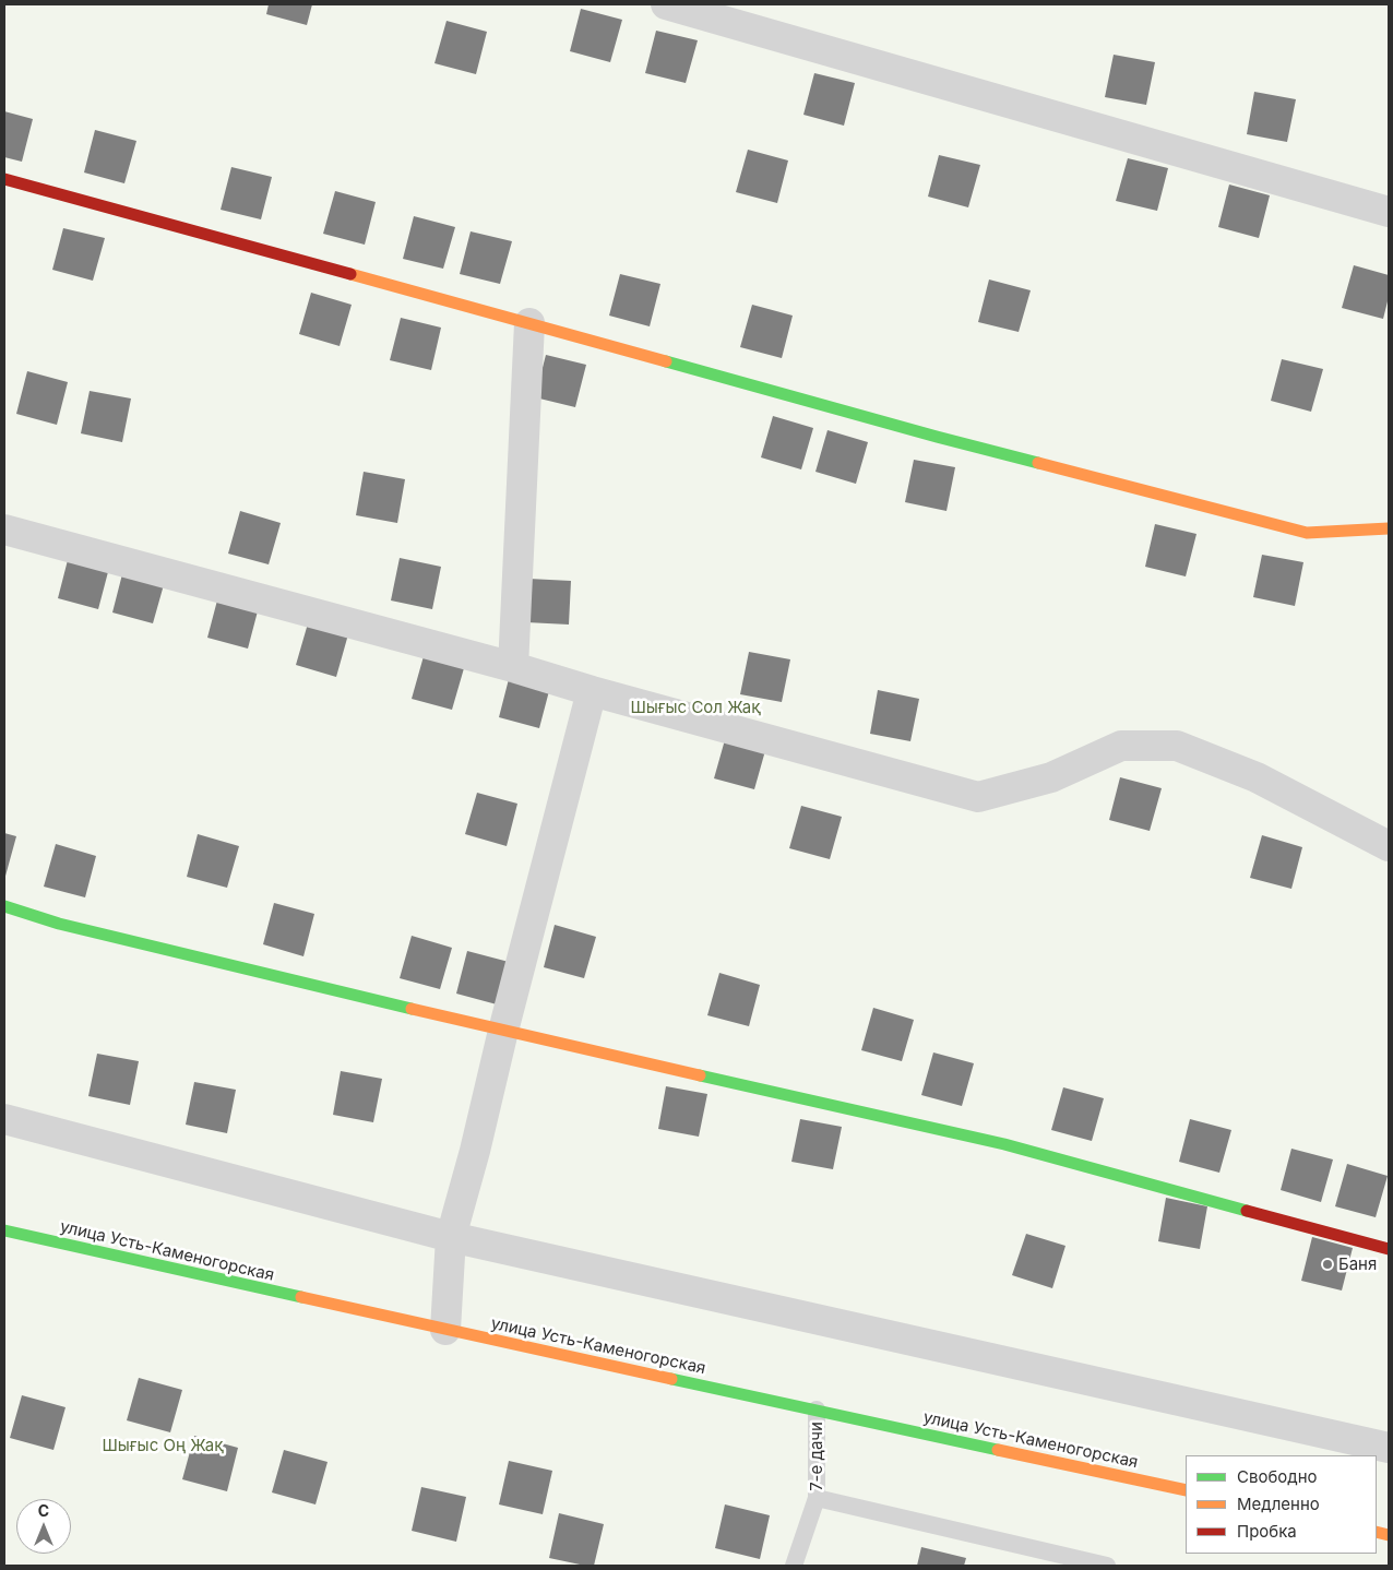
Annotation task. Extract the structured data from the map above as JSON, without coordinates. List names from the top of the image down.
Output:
{
  "streets": {
    "street": ["улица Усть-Каменогорская"],
    "lane": ["7-е дачи"]
  },
  "crossings": [
    ["улица Усть-Каменогорская", "7-е дачи"]
  ],
  "parks": ["Шығыс Сол Жақ", "Шығыс Оң Жақ"],
  "places": ["Баня"],
  "legend": ["Свободно", "Медленно", "Пробка"],
  "north": "top"
}
